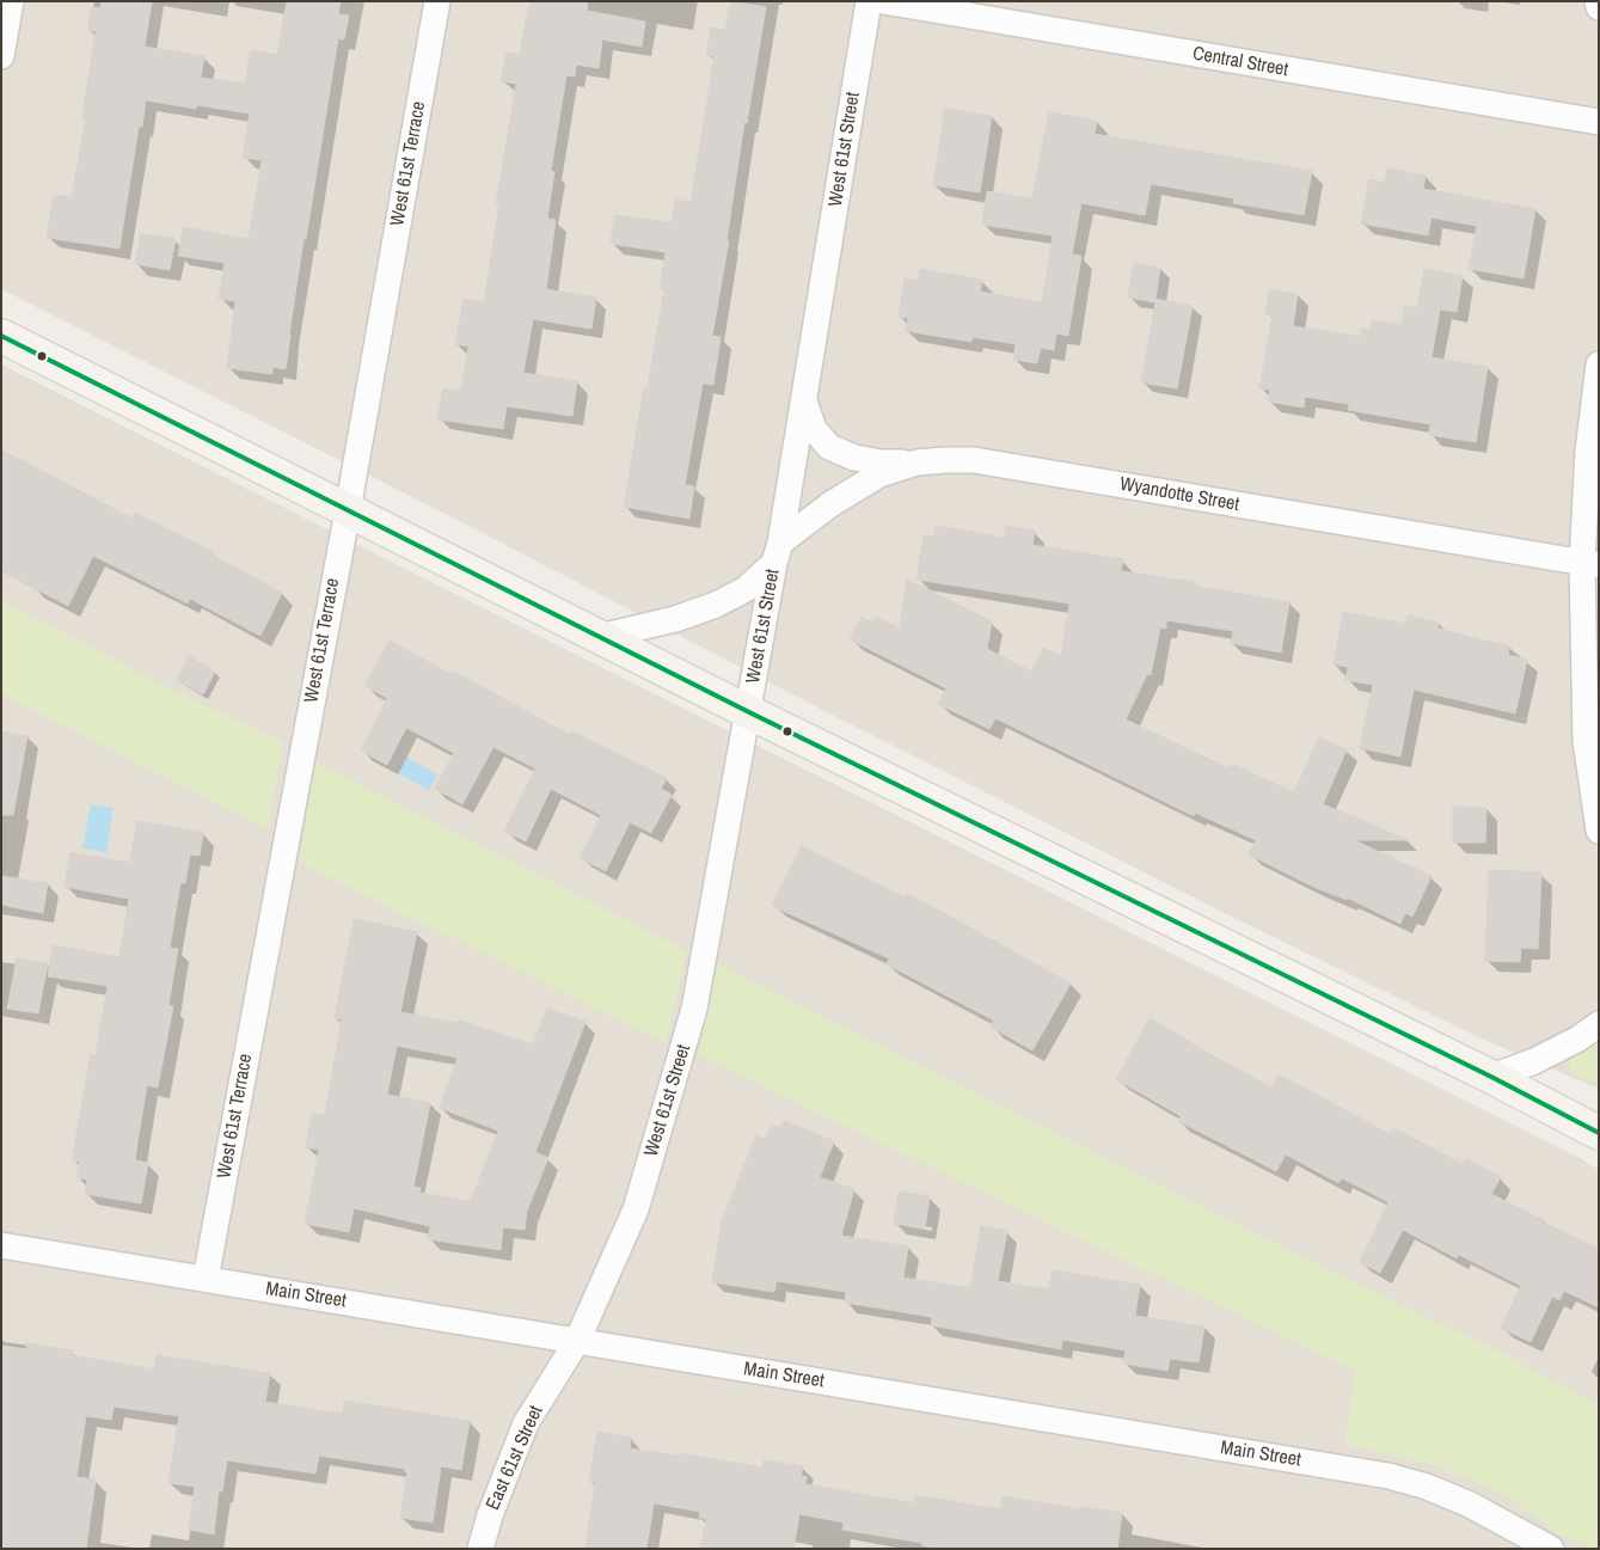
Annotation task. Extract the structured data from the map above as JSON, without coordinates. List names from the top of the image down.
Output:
{
  "streets": {
    "street": [
      "Central Street",
      "West 61st Street",
      "West 61st Terrace",
      "Wyandotte Street",
      "Main Street",
      "East 61st Street"
    ]
  },
  "crossings": [
    ["West 61st Street", "Wyandotte Street"],
    ["West 61st Street", "Main Street"],
    ["West 61st Street", "East 61st Street"],
    ["West 61st Terrace", "Main Street"],
    ["Main Street", "East 61st Street"]
  ]
}
